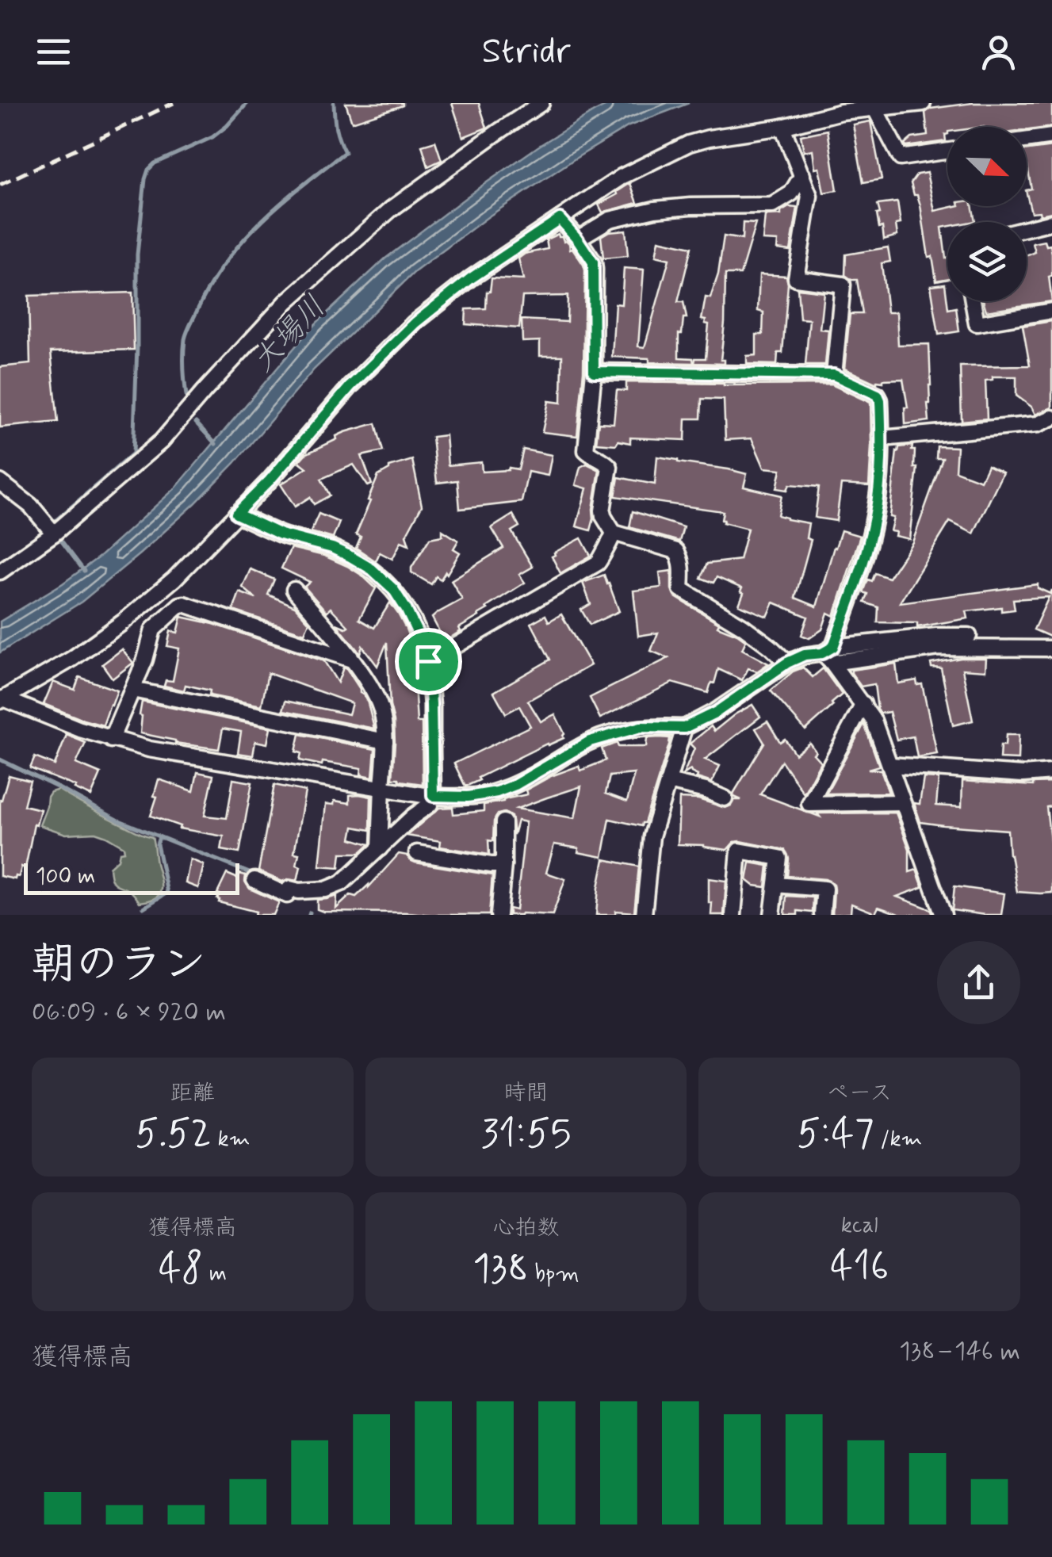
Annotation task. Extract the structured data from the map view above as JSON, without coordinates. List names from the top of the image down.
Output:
{
  "water": ["大場川"],
  "scale_bar": "100 m",
  "north": "bottom right",
  "page": {
    "header": "Stridr",
    "scale": "100 m",
    "heading": ["朝のラン", "06:09 · 6 × 920 m"],
    "stats": [
      ["距離", "5.52 km"],
      ["時間", "31:55"],
      ["ペース", "5:47 /km"],
      ["獲得標高", "48 m"],
      ["心拍数", "138 bpm"],
      ["kcal", "416"]
    ],
    "chart": ["獲得標高", "138–146 m"]
  }
}
